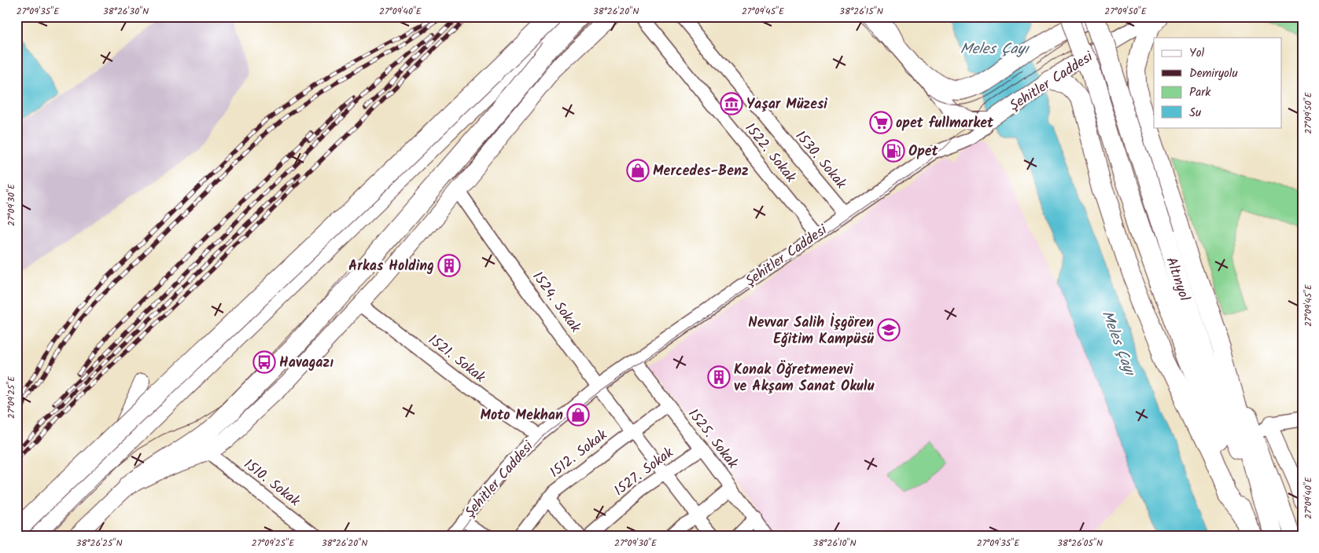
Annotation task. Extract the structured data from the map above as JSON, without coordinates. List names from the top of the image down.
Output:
{
  "streets": {
    "highway": ["Altınyol"],
    "main road": ["Şehitler Caddesi"],
    "street": [
      "1522. Sokak",
      "1530. Sokak",
      "1524. Sokak",
      "1521. Sokak",
      "1525. Sokak",
      "1512. Sokak",
      "1527. Sokak",
      "1510. Sokak"
    ]
  },
  "crossings": [
    ["Şehitler Caddesi", "1522. Sokak"],
    ["Şehitler Caddesi", "1530. Sokak"],
    ["Şehitler Caddesi", "1524. Sokak"],
    ["Şehitler Caddesi", "1521. Sokak"],
    ["Şehitler Caddesi", "1525. Sokak"],
    ["1524. Sokak", "1512. Sokak"],
    ["1524. Sokak", "1527. Sokak"],
    ["1525. Sokak", "1512. Sokak"],
    ["1525. Sokak", "1527. Sokak"]
  ],
  "water": ["Meles Çayı"],
  "places": {
    "museum": ["Yaşar Müzesi"],
    "supermarket": ["opet fullmarket"],
    "fuel station": ["Opet"],
    "shop": ["Mercedes-Benz", "Moto Mekhan"],
    "building": ["Arkas Holding", "Konak Öğretmenevi ve Akşam Sanat Okulu"],
    "school or university": ["Nevvar Salih İşgören Eğitim Kampüsü"],
    "bus stop": ["Havagazı"]
  },
  "legend": [
    "Yol",
    "Demiryolu",
    "Park",
    "Su"
  ],
  "coordinates": [
    "27°09'35\"E",
    "38°26'30\"N",
    "27°09'40\"E",
    "38°26'20\"N",
    "27°09'45\"E",
    "38°26'15\"N",
    "27°09'50\"E",
    "27°09'30\"E",
    "27°09'25\"E",
    "38°26'25\"N",
    "38°26'10\"N",
    "38°26'05\"N"
  ]
}
